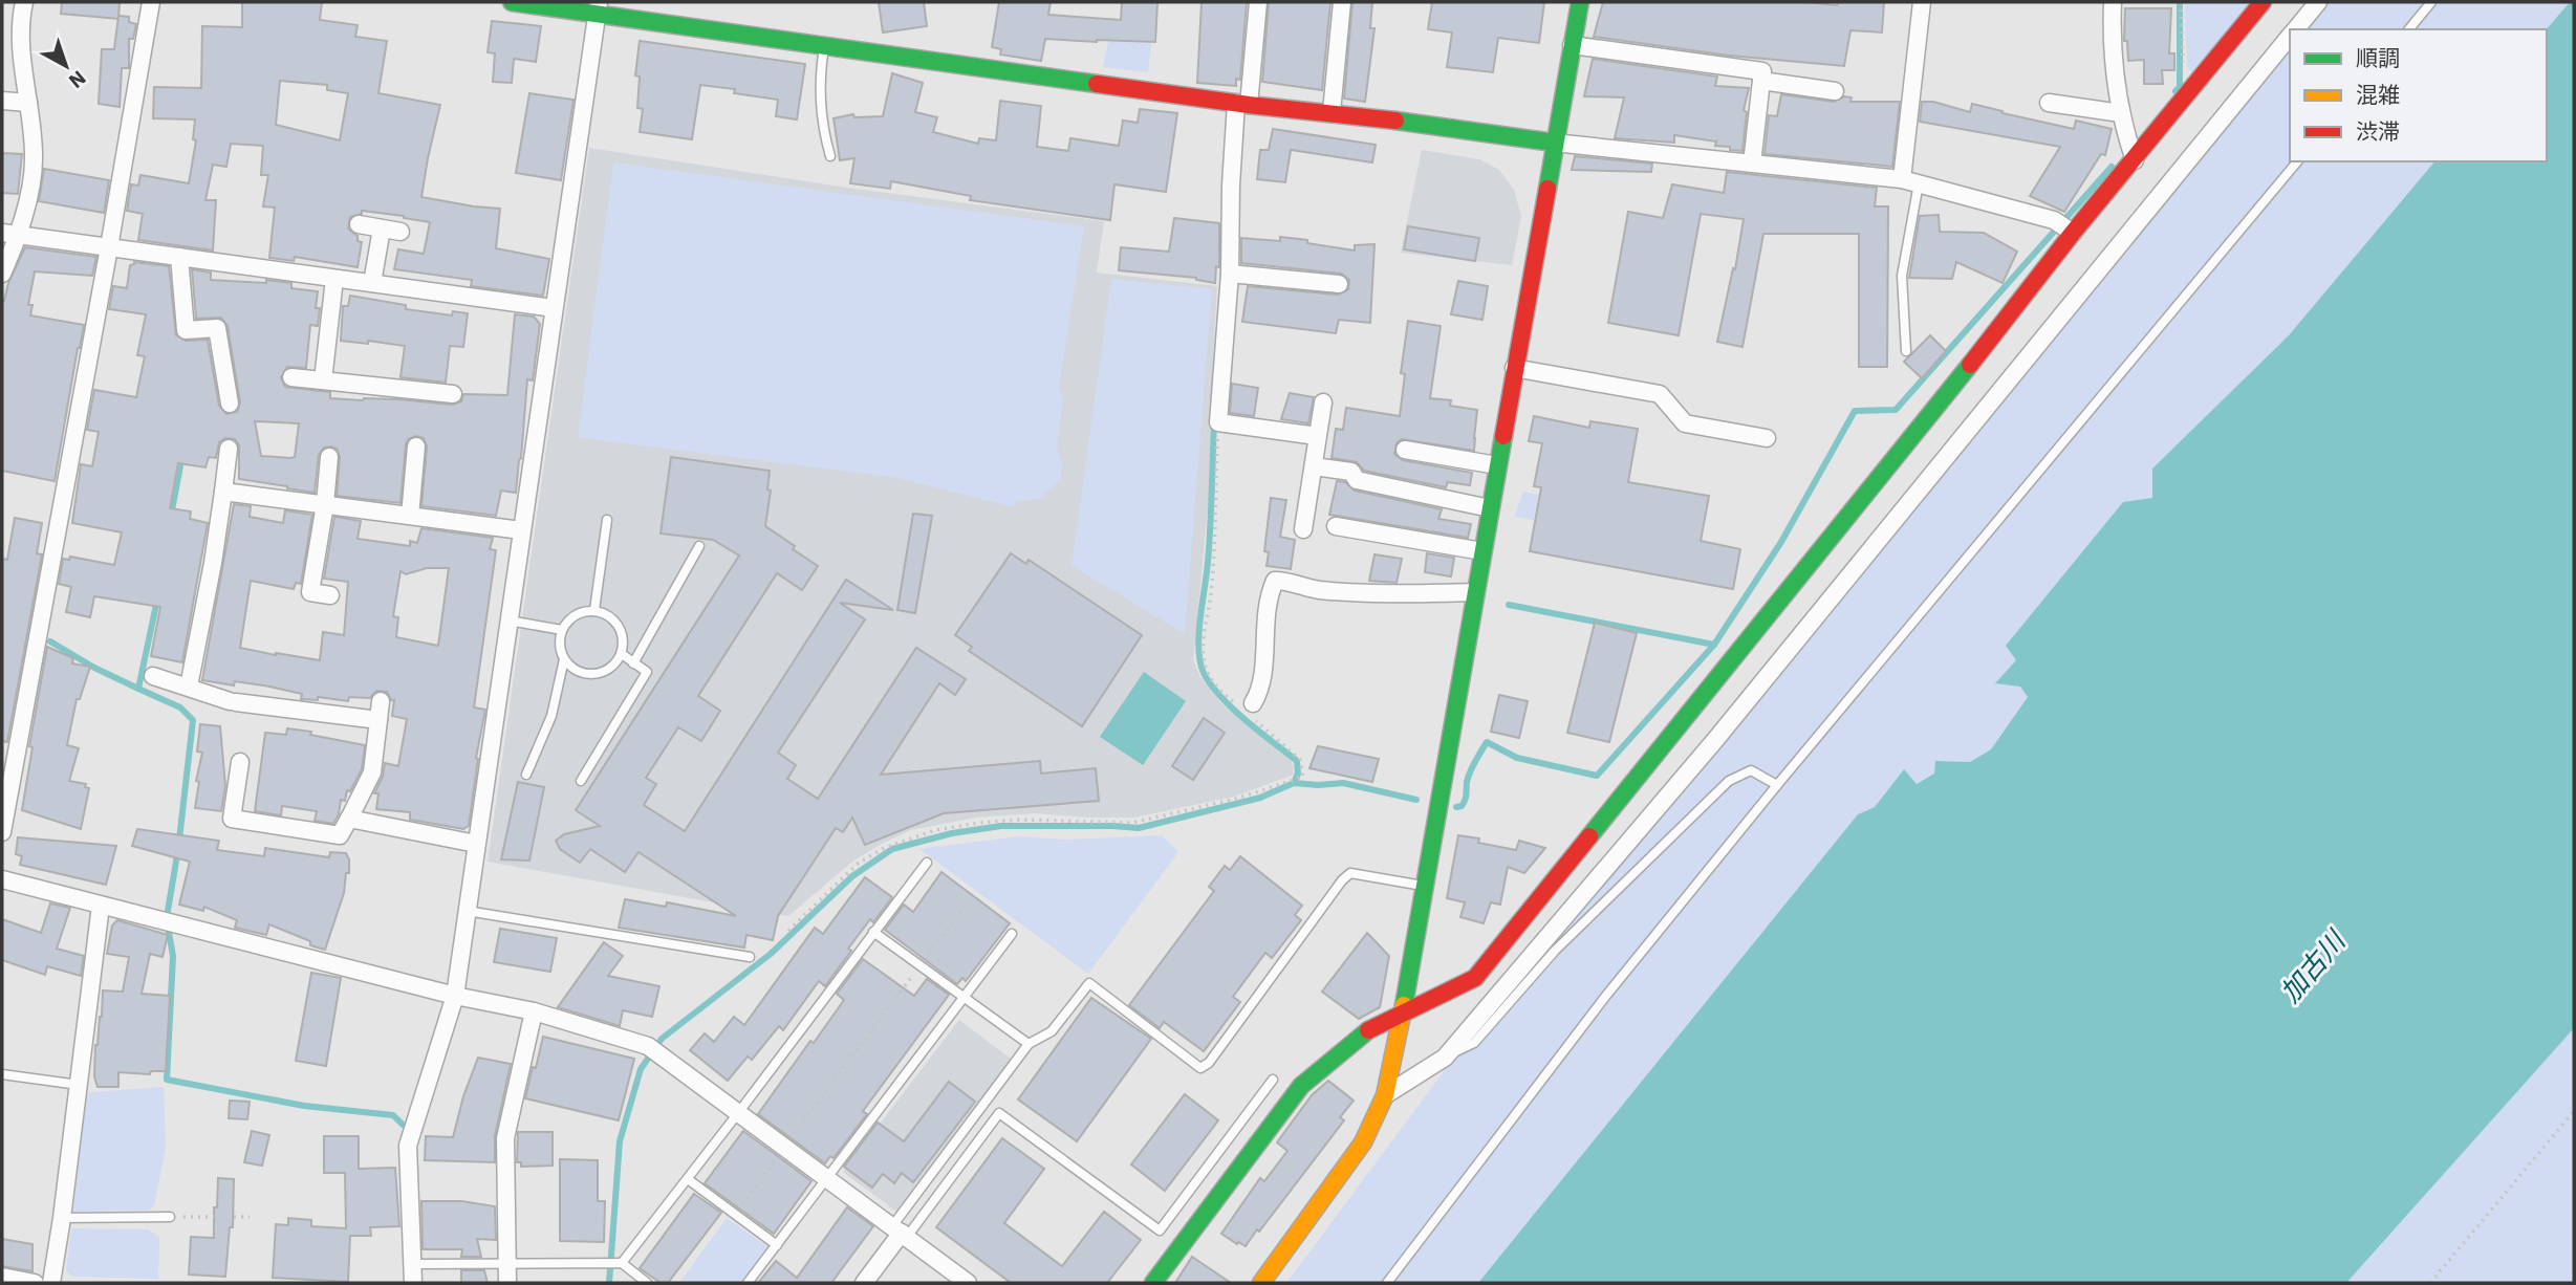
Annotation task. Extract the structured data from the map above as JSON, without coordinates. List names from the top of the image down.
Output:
{
  "water": ["加古川"],
  "legend": ["順調", "混雑", "渋滞"],
  "north": "bottom right"
}
